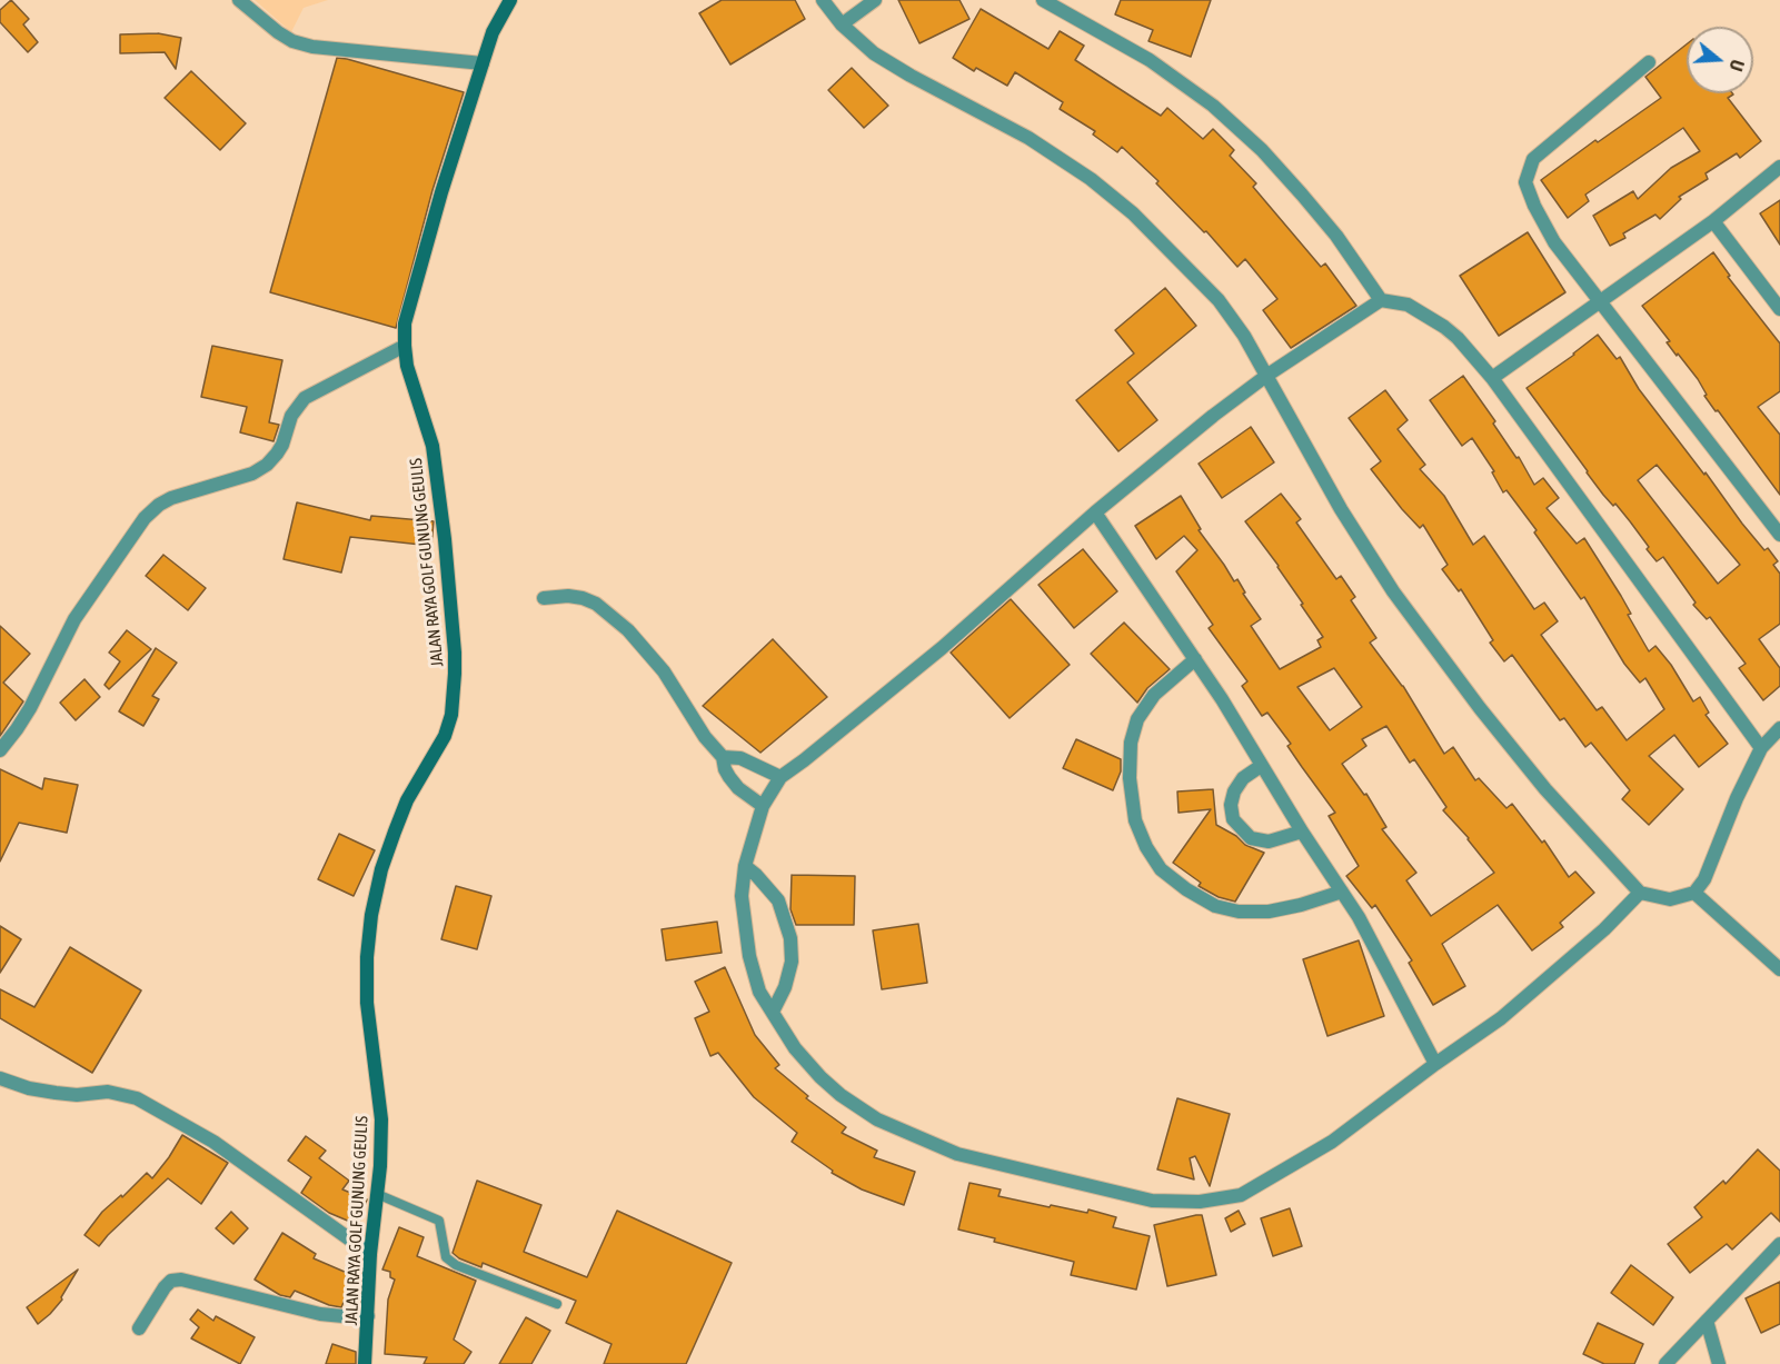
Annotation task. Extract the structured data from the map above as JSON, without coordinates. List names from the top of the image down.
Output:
{
  "streets": {
    "main road": ["JALAN RAYA GOLF GUNUNG GEULIS"]
  },
  "north": "right"
}
